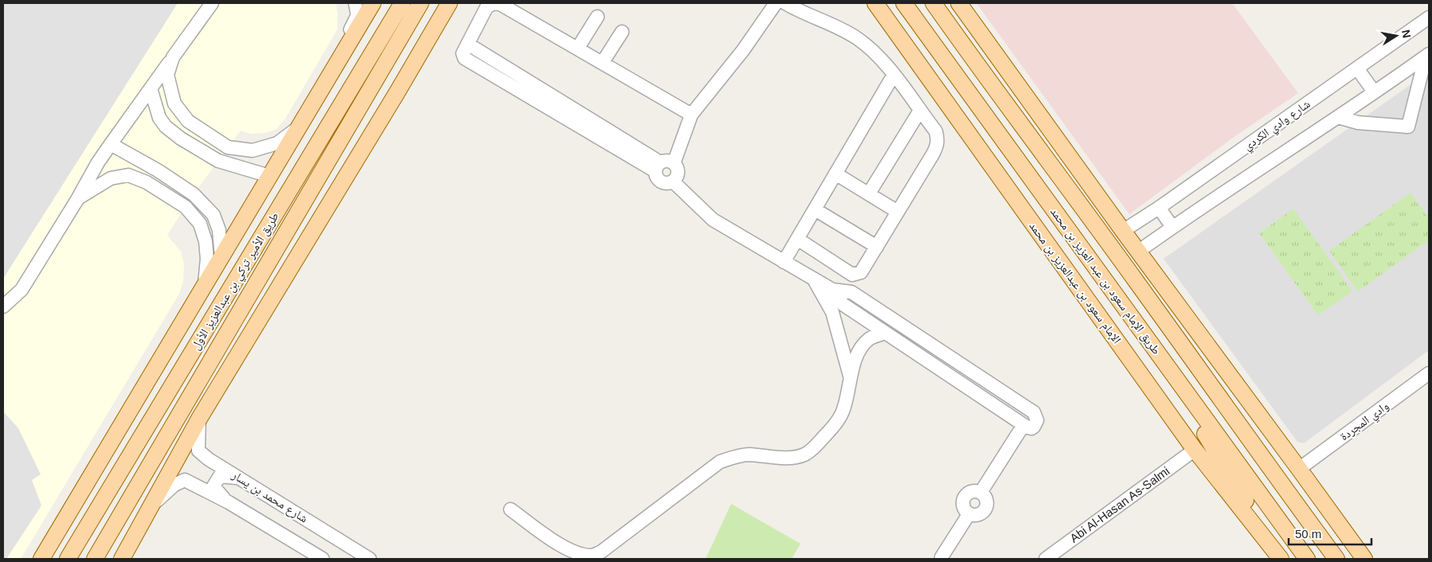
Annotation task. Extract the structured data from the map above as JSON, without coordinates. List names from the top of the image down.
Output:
{
  "streets": {
    "main road": ["طريق الأمير تركي بن عبدالعزيز الأول", "طريق الإمام سعود بن عبد العزيز بن محمد", "الإمام سعود بن عبدالعزيز بن محمد"],
    "street": [
      "شارع وادي الكردي",
      "وادي المجردة",
      "شارع محمد بن يسار",
      "Abi Al-Hasan As-Salmi"
    ]
  },
  "crossings": [
    ["الإمام سعود بن عبدالعزيز بن محمد", "Abi Al-Hasan As-Salmi"]
  ],
  "scale_bar": "50 m",
  "north": "right"
}
